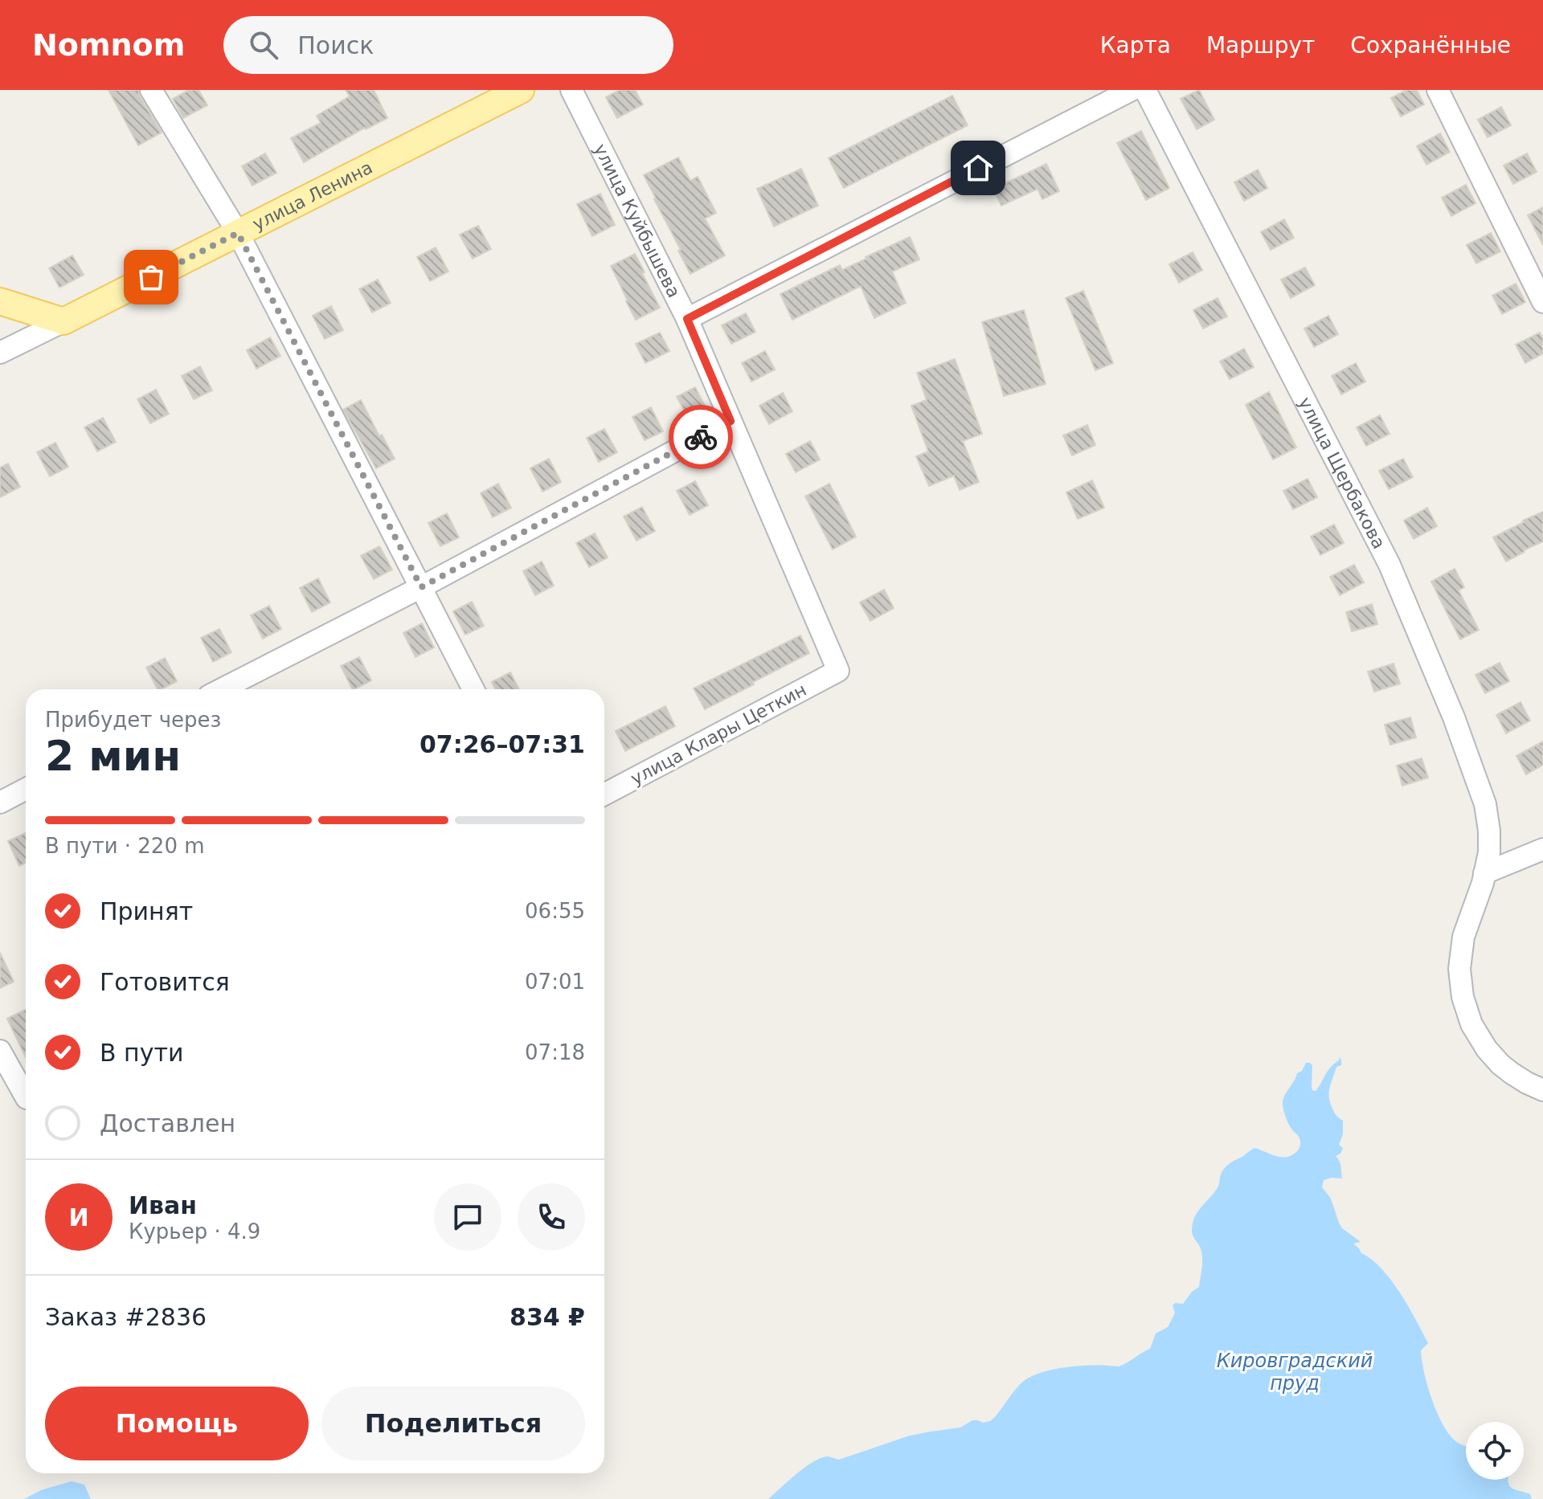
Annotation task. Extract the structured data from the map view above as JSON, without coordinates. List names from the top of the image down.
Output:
{
  "streets": {
    "main road": ["улица Ленина"],
    "street": ["улица Куйбышева", "улица Щербакова", "улица Клары Цеткин"]
  },
  "crossings": [
    ["улица Куйбышева", "улица Клары Цеткин"]
  ],
  "water": ["Кировградский пруд"],
  "page": {
    "header": "Nomnom",
    "search": "Поиск",
    "nav": ["Карта", "Маршрут", "Сохранённые"],
    "heading": ["2 мин", "Прибудет через", "07:26–07:31"],
    "panel": [
      "Иван",
      "Курьер · 4.9",
      "Заказ #2836",
      "834 ₽"
    ],
    "bar": "В пути · 220 m",
    "list": [
      ["Принят", "06:55"],
      ["Готовится", "07:01"],
      ["В пути", "07:18"],
      "Доставлен"
    ],
    "round": "И",
    "buttons": ["Помощь", "Поделиться"]
  }
}
